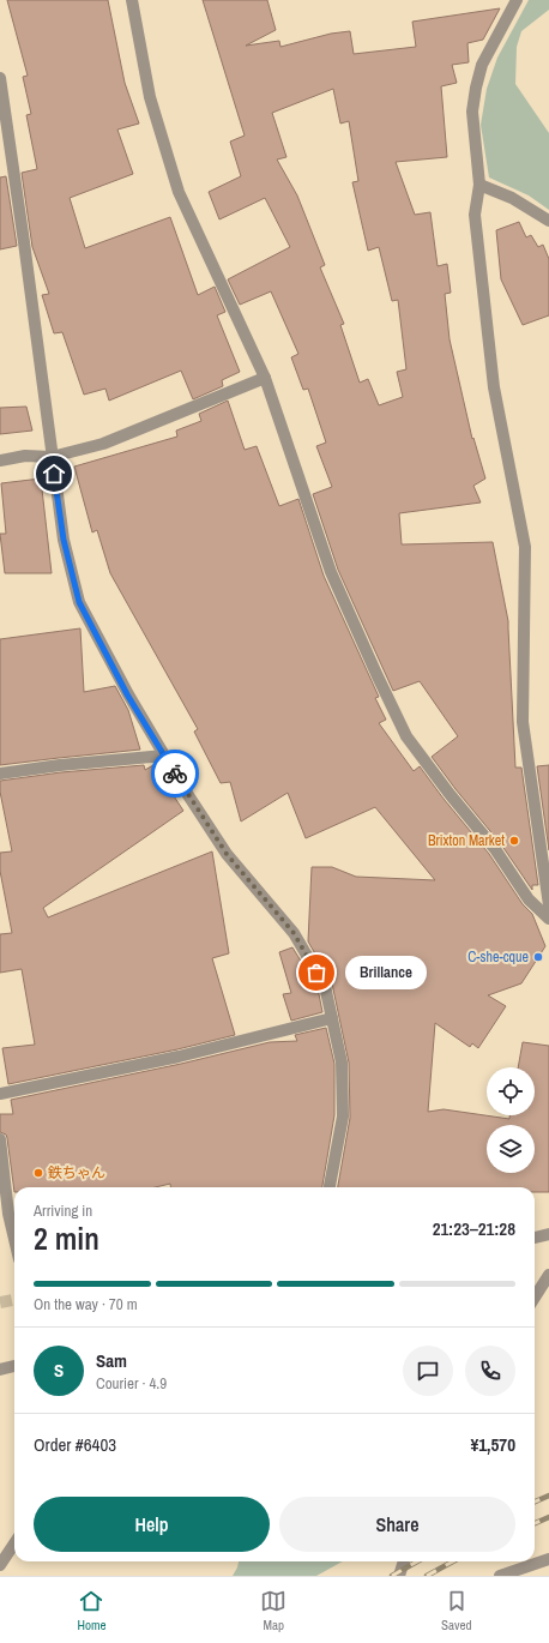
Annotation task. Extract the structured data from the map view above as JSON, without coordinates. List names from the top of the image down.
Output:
{
  "places": [
    "Brixton Market",
    "C-she-cque",
    "Brillance",
    "鉄ちゃん"
  ],
  "page": {
    "bubble": "Brillance",
    "heading": ["2 min", "Arriving in", "21:23–21:28"],
    "panel": [
      "Sam",
      "Courier · 4.9",
      "Order #6403",
      "¥1,570"
    ],
    "bar": "On the way · 70 m",
    "round": "S",
    "buttons": ["Help", "Share"],
    "tabs": ["Home", "Map", "Saved"]
  }
}
